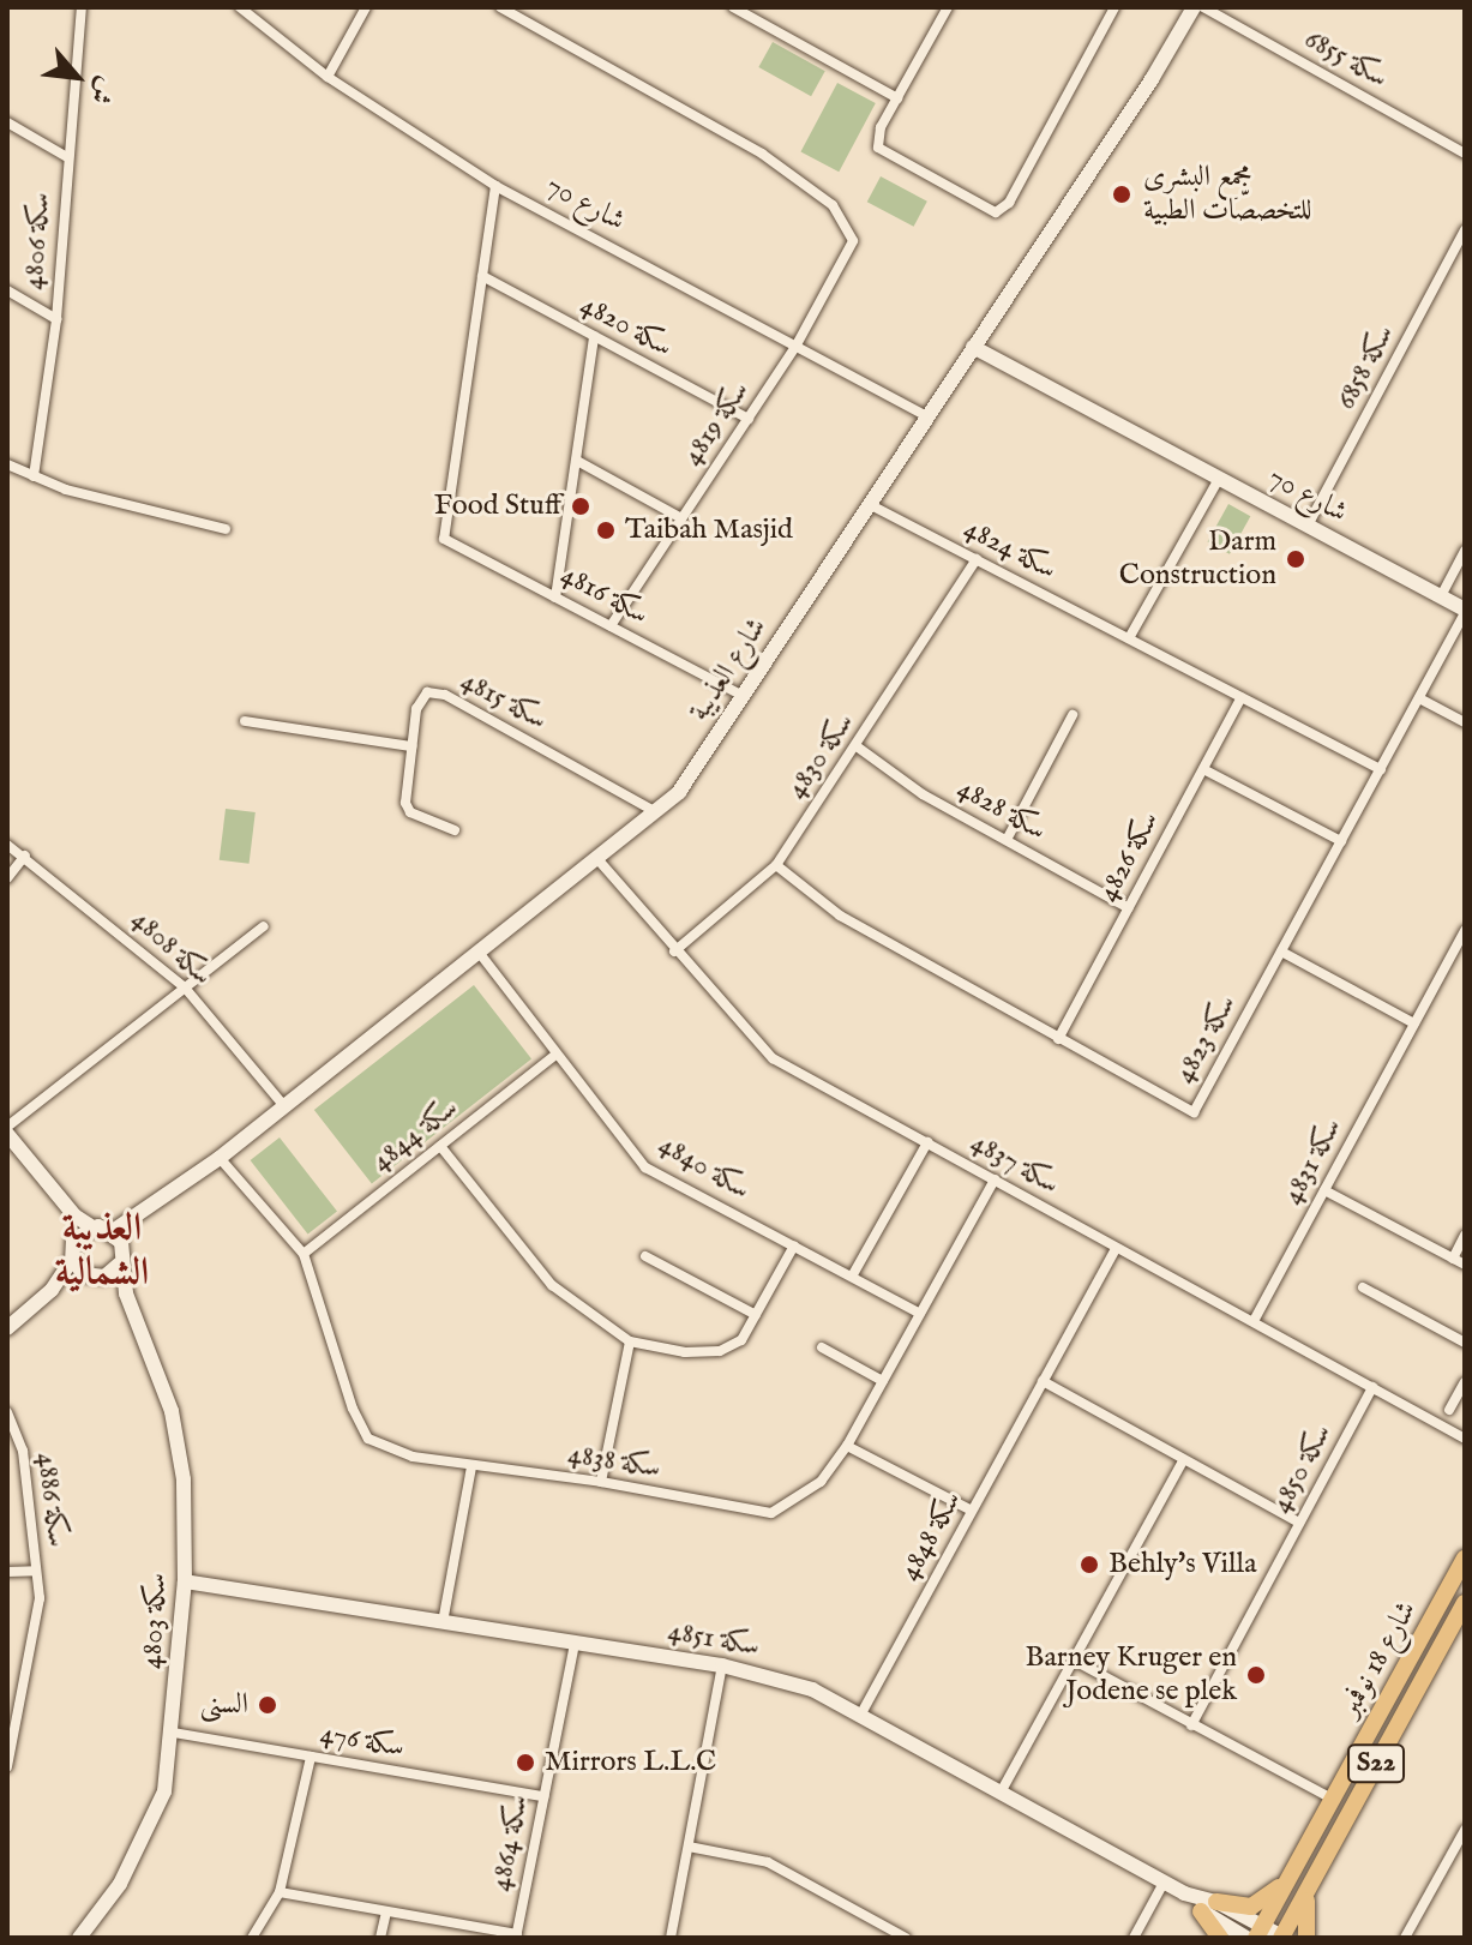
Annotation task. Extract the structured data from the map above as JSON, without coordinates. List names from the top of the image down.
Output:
{
  "streets": {
    "main road": ["شارع 18 نوفمبر", "S22"],
    "street": [
      "سكة 6855",
      "شارع 70",
      "سكة 4806",
      "سكة 4820",
      "سكة 6858",
      "سكة 4819",
      "سكة 4824",
      "سكة 4816",
      "شارع العذيبة",
      "سكة 4815",
      "سكة 4830",
      "سكة 4828",
      "سكة 4826",
      "سكة 4808",
      "سكة 4823",
      "سكة 4844",
      "سكة 4831",
      "سكة 4837",
      "سكة 4840",
      "سكة 4838",
      "سكة 4850",
      "سكة 4886",
      "سكة 4848",
      "سكة 4803",
      "سكة 4851",
      "سكة 476",
      "سكة 4864"
    ]
  },
  "crossings": [
    ["شارع 70", "سكة 6858"],
    ["شارع 70", "سكة 4819"],
    ["شارع 70", "شارع العذيبة"],
    ["شارع 70", "سكة 4823"],
    ["سكة 4820", "سكة 4819"],
    ["سكة 4820", "سكة 4816"],
    ["سكة 4819", "سكة 4816"],
    ["سكة 4824", "شارع العذيبة"],
    ["سكة 4824", "سكة 4830"],
    ["سكة 4824", "سكة 4826"],
    ["سكة 4824", "سكة 4823"],
    ["سكة 4816", "شارع العذيبة"],
    ["شارع العذيبة", "سكة 4815"],
    ["شارع العذيبة", "سكة 4808"],
    ["شارع العذيبة", "سكة 4837"],
    ["شارع العذيبة", "سكة 4840"],
    ["شارع العذيبة", "سكة 4838"],
    ["شارع العذيبة", "سكة 4803"],
    ["سكة 4830", "سكة 4828"],
    ["سكة 4830", "سكة 4823"],
    ["سكة 4830", "سكة 4837"],
    ["سكة 4828", "سكة 4826"],
    ["سكة 4826", "سكة 4823"],
    ["سكة 4844", "سكة 4840"],
    ["سكة 4844", "سكة 4838"],
    ["سكة 4831", "سكة 4837"],
    ["سكة 4837", "سكة 4838"],
    ["سكة 4837", "سكة 4850"],
    ["سكة 4837", "سكة 4848"],
    ["سكة 4840", "سكة 4838"],
    ["سكة 4848", "سكة 4851"],
    ["سكة 4803", "سكة 4851"],
    ["سكة 4803", "سكة 476"],
    ["سكة 4851", "شارع 18 نوفمبر"],
    ["سكة 4851", "سكة 4864"],
    ["سكة 476", "سكة 4864"]
  ],
  "districts": ["العذيبة الشمالية"],
  "places": [
    "مجمع البشرى للتخصصّات الطبية",
    "Food Stuff",
    "Taibah Masjid",
    "Darm Construction",
    "Behly's Villa",
    "Barney Kruger en Jodene se plek",
    "السنى",
    "Mirrors L.L.C"
  ],
  "north": "bottom right"
}
